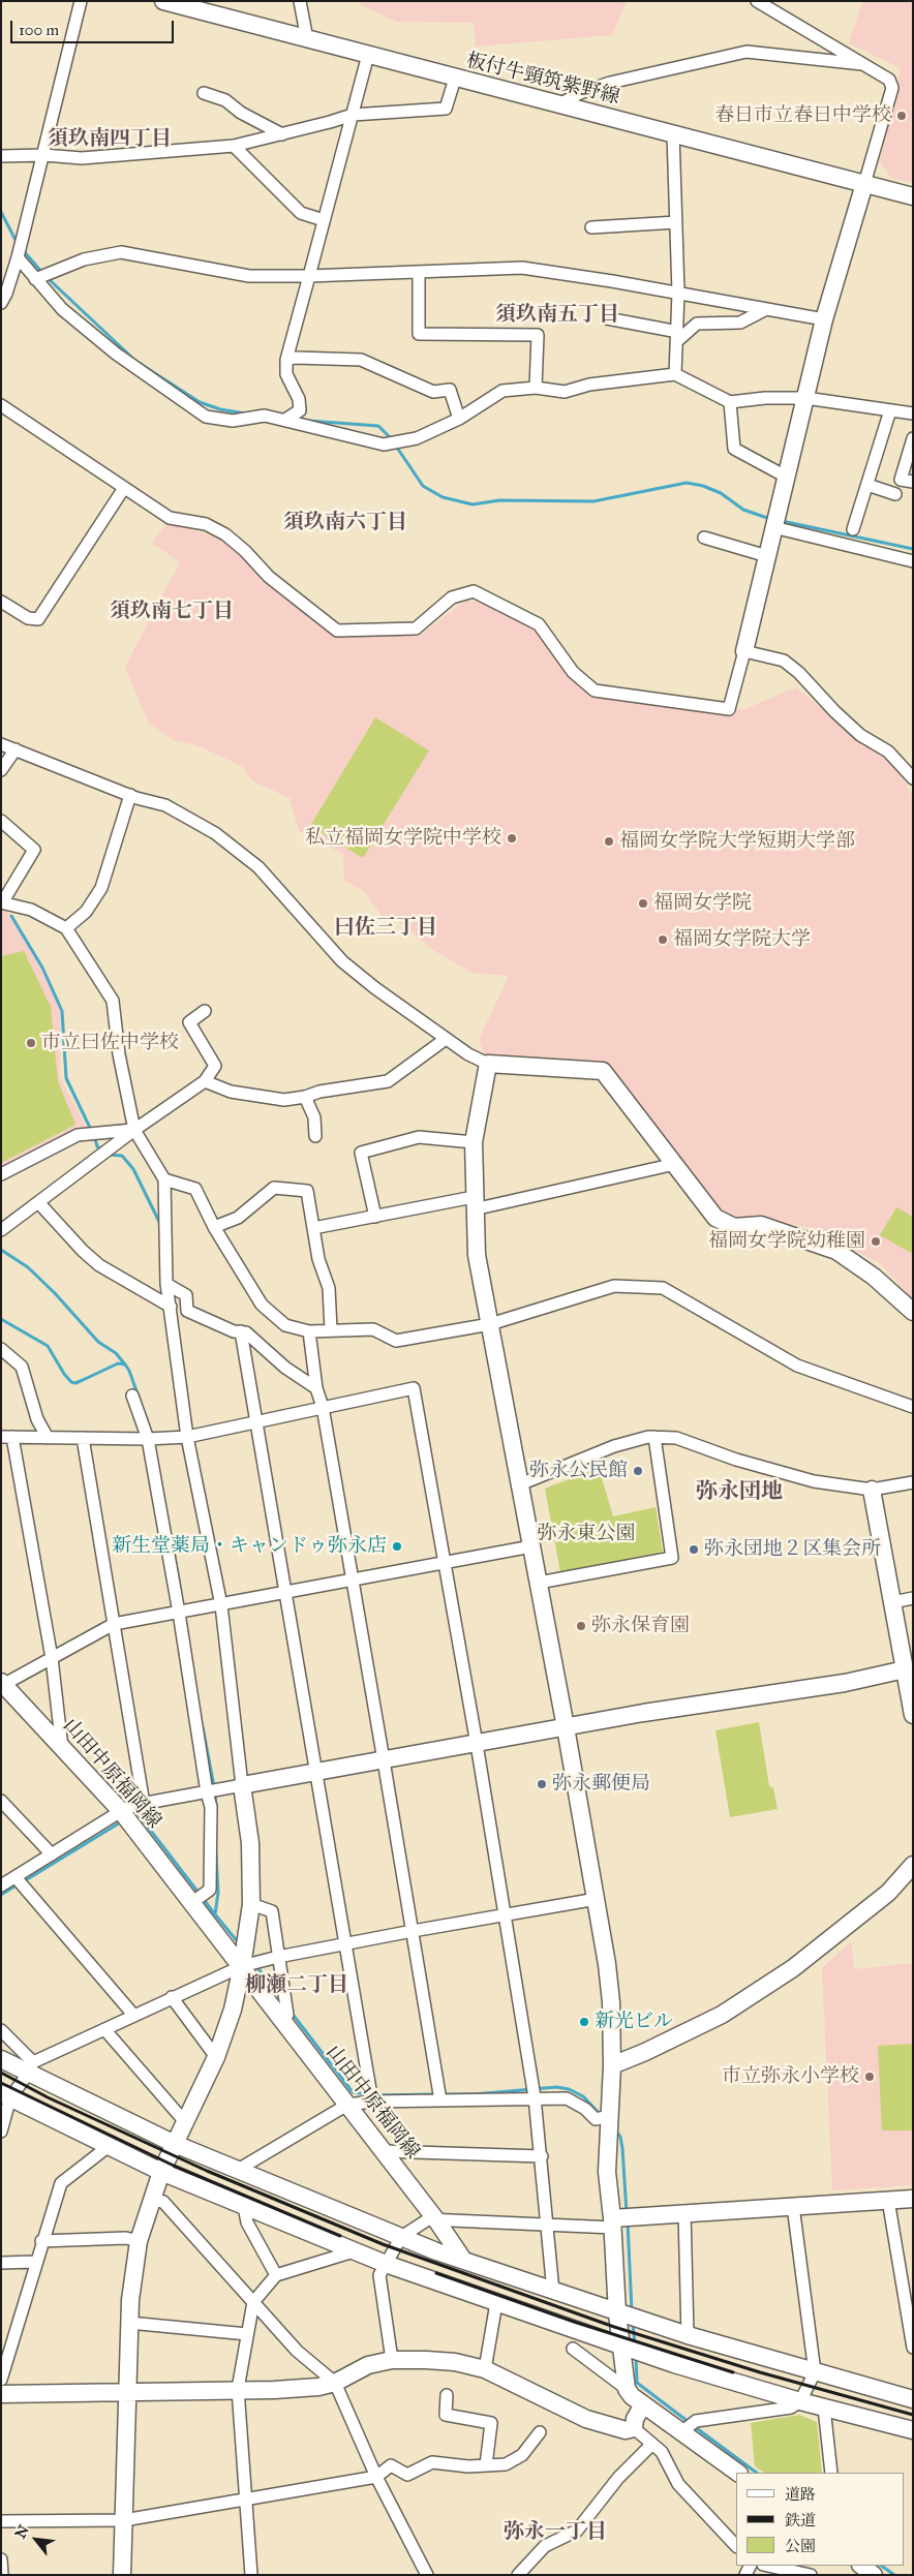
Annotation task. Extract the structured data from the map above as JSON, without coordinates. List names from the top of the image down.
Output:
{
  "streets": {
    "street": ["板付牛頸筑紫野線", "山田中原福岡線"]
  },
  "districts": [
    "須玖南四丁目",
    "須玖南五丁目",
    "須玖南六丁目",
    "須玖南七丁目",
    "曰佐三丁目",
    "弥永団地",
    "柳瀬二丁目",
    "弥永一丁目"
  ],
  "parks": ["弥永東公園"],
  "places": [
    "春日市立春日中学校",
    "私立福岡女学院中学校",
    "福岡女学院大学短期大学部",
    "福岡女学院",
    "福岡女学院大学",
    "市立曰佐中学校",
    "福岡女学院幼稚園",
    "弥永公民館",
    "新生堂薬局・キャンドゥ弥永店",
    "弥永団地２区集会所",
    "弥永保育園",
    "弥永郵便局",
    "新光ビル",
    "市立弥永小学校"
  ],
  "legend": ["道路", "鉄道", "公園"],
  "scale_bar": "100 m",
  "north": "top left"
}
